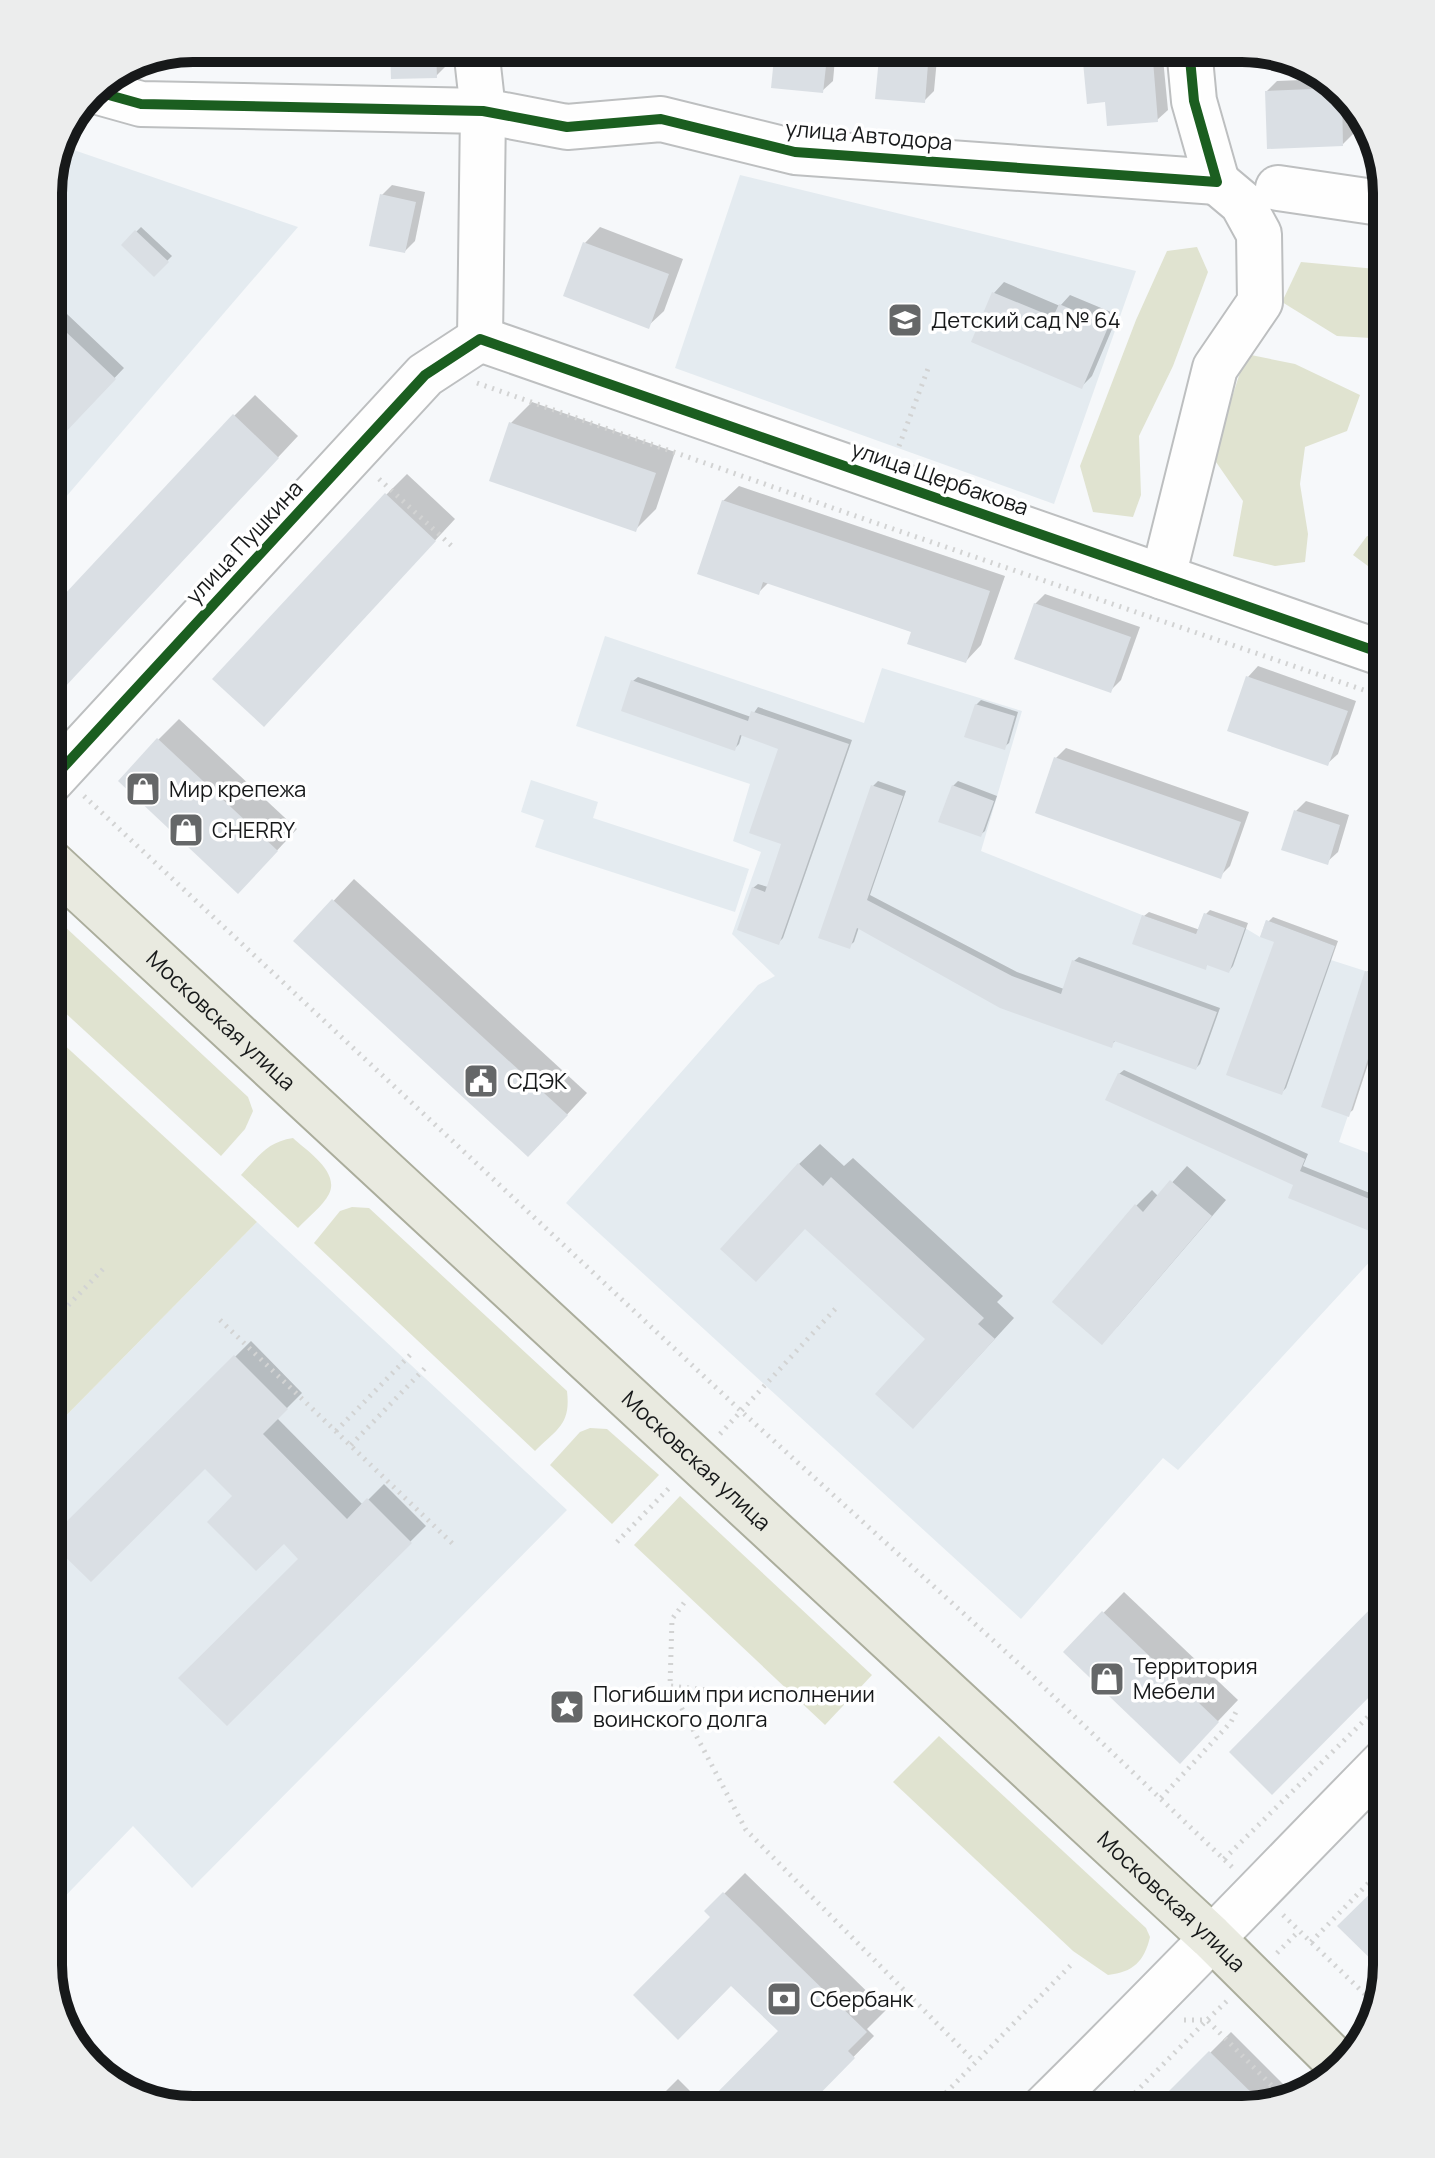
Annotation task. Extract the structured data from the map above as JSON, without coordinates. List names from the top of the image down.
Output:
{
  "streets": {
    "main road": ["Московская улица"],
    "street": ["улица Автодора", "улица Щербакова", "улица Пушкина"]
  },
  "crossings": [
    ["улица Щербакова", "улица Пушкина"]
  ],
  "places": {
    "school or university": ["Детский сад № 64"],
    "shop": ["Мир крепежа", "CHERRY", "Территория Мебели"],
    "public building": ["СДЭК"],
    "place": ["Погибшим при исполнении воинского долга"],
    "bank": ["Сбербанк"]
  }
}
